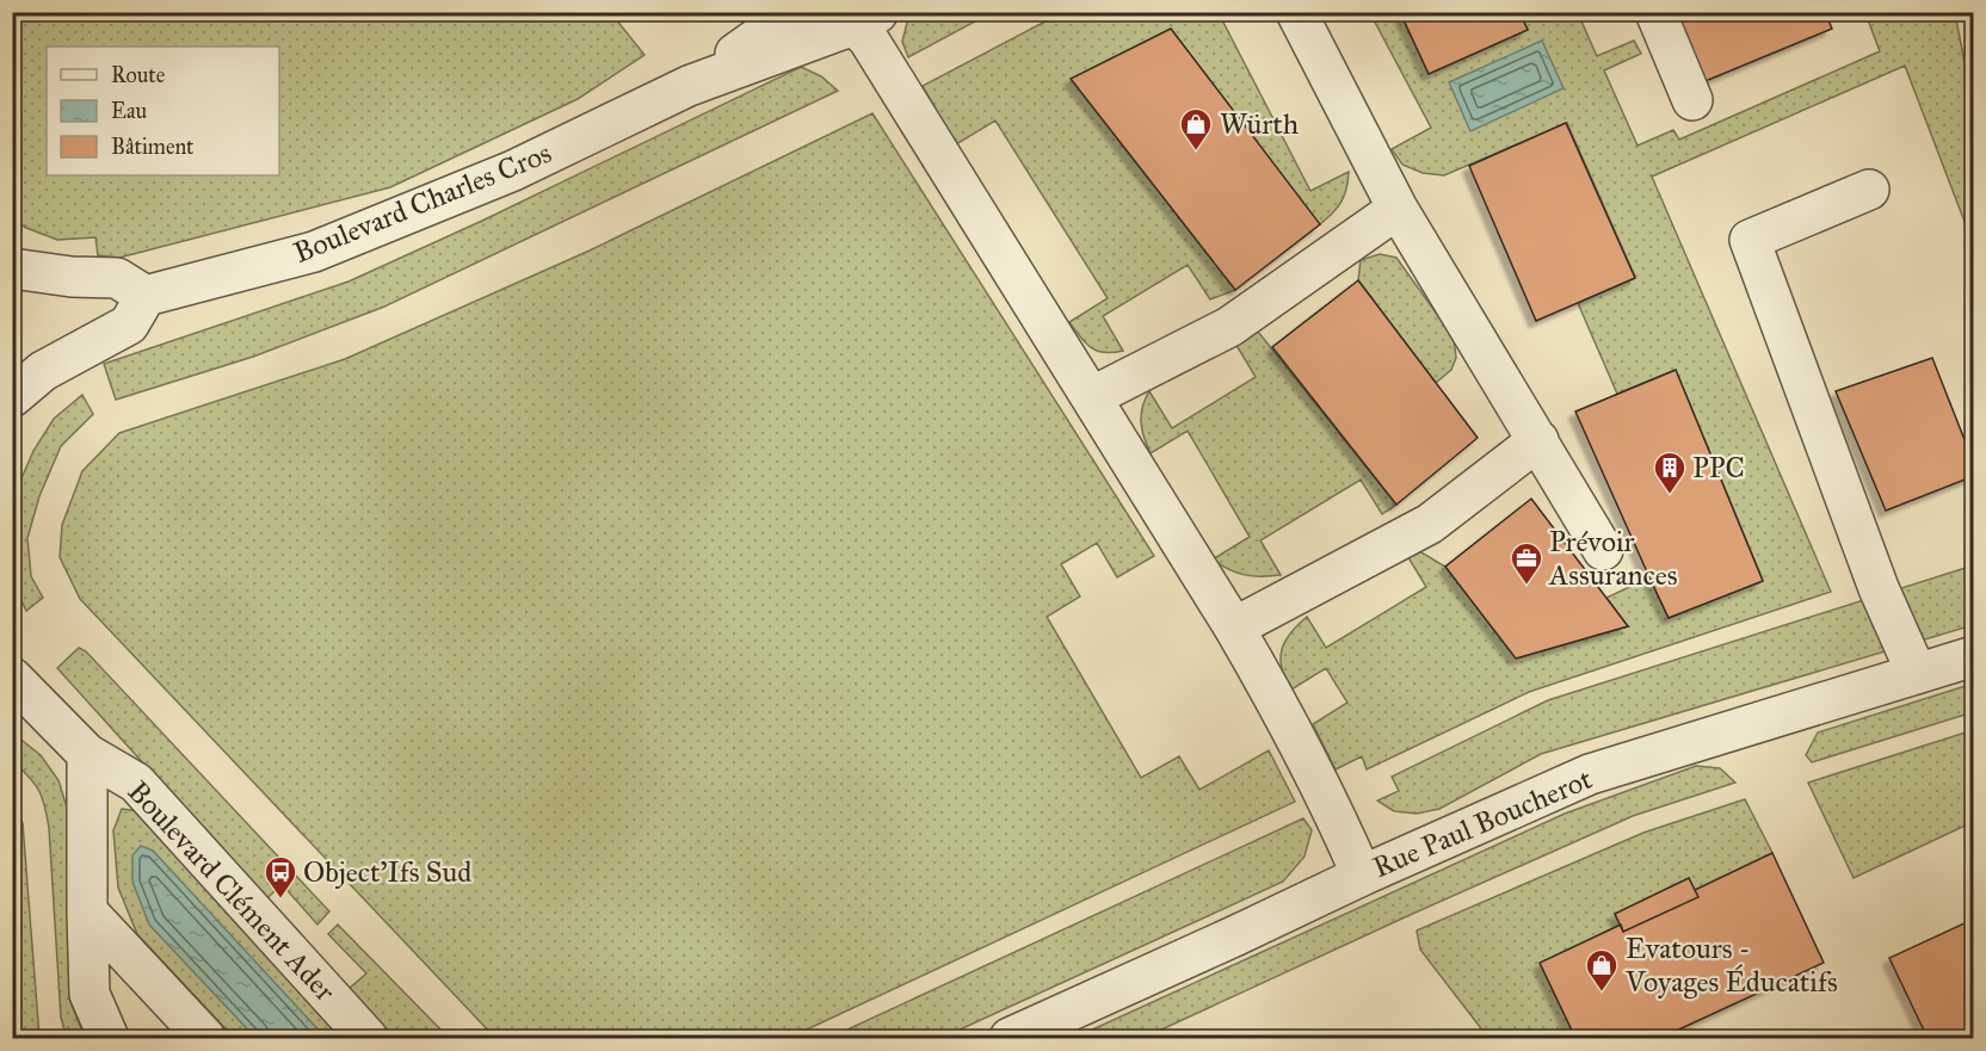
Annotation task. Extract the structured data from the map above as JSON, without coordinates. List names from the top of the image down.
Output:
{
  "streets": {
    "street": ["Boulevard Charles Cros", "Rue Paul Boucherot", "Boulevard Clément Ader"]
  },
  "places": {
    "shop": ["Würth", "Evatours - Voyages Éducatifs"],
    "building": ["PPC"],
    "office": ["Prévoir Assurances"],
    "bus stop": ["Object'Ifs Sud"]
  },
  "legend": ["Route", "Eau", "Bâtiment"]
}
